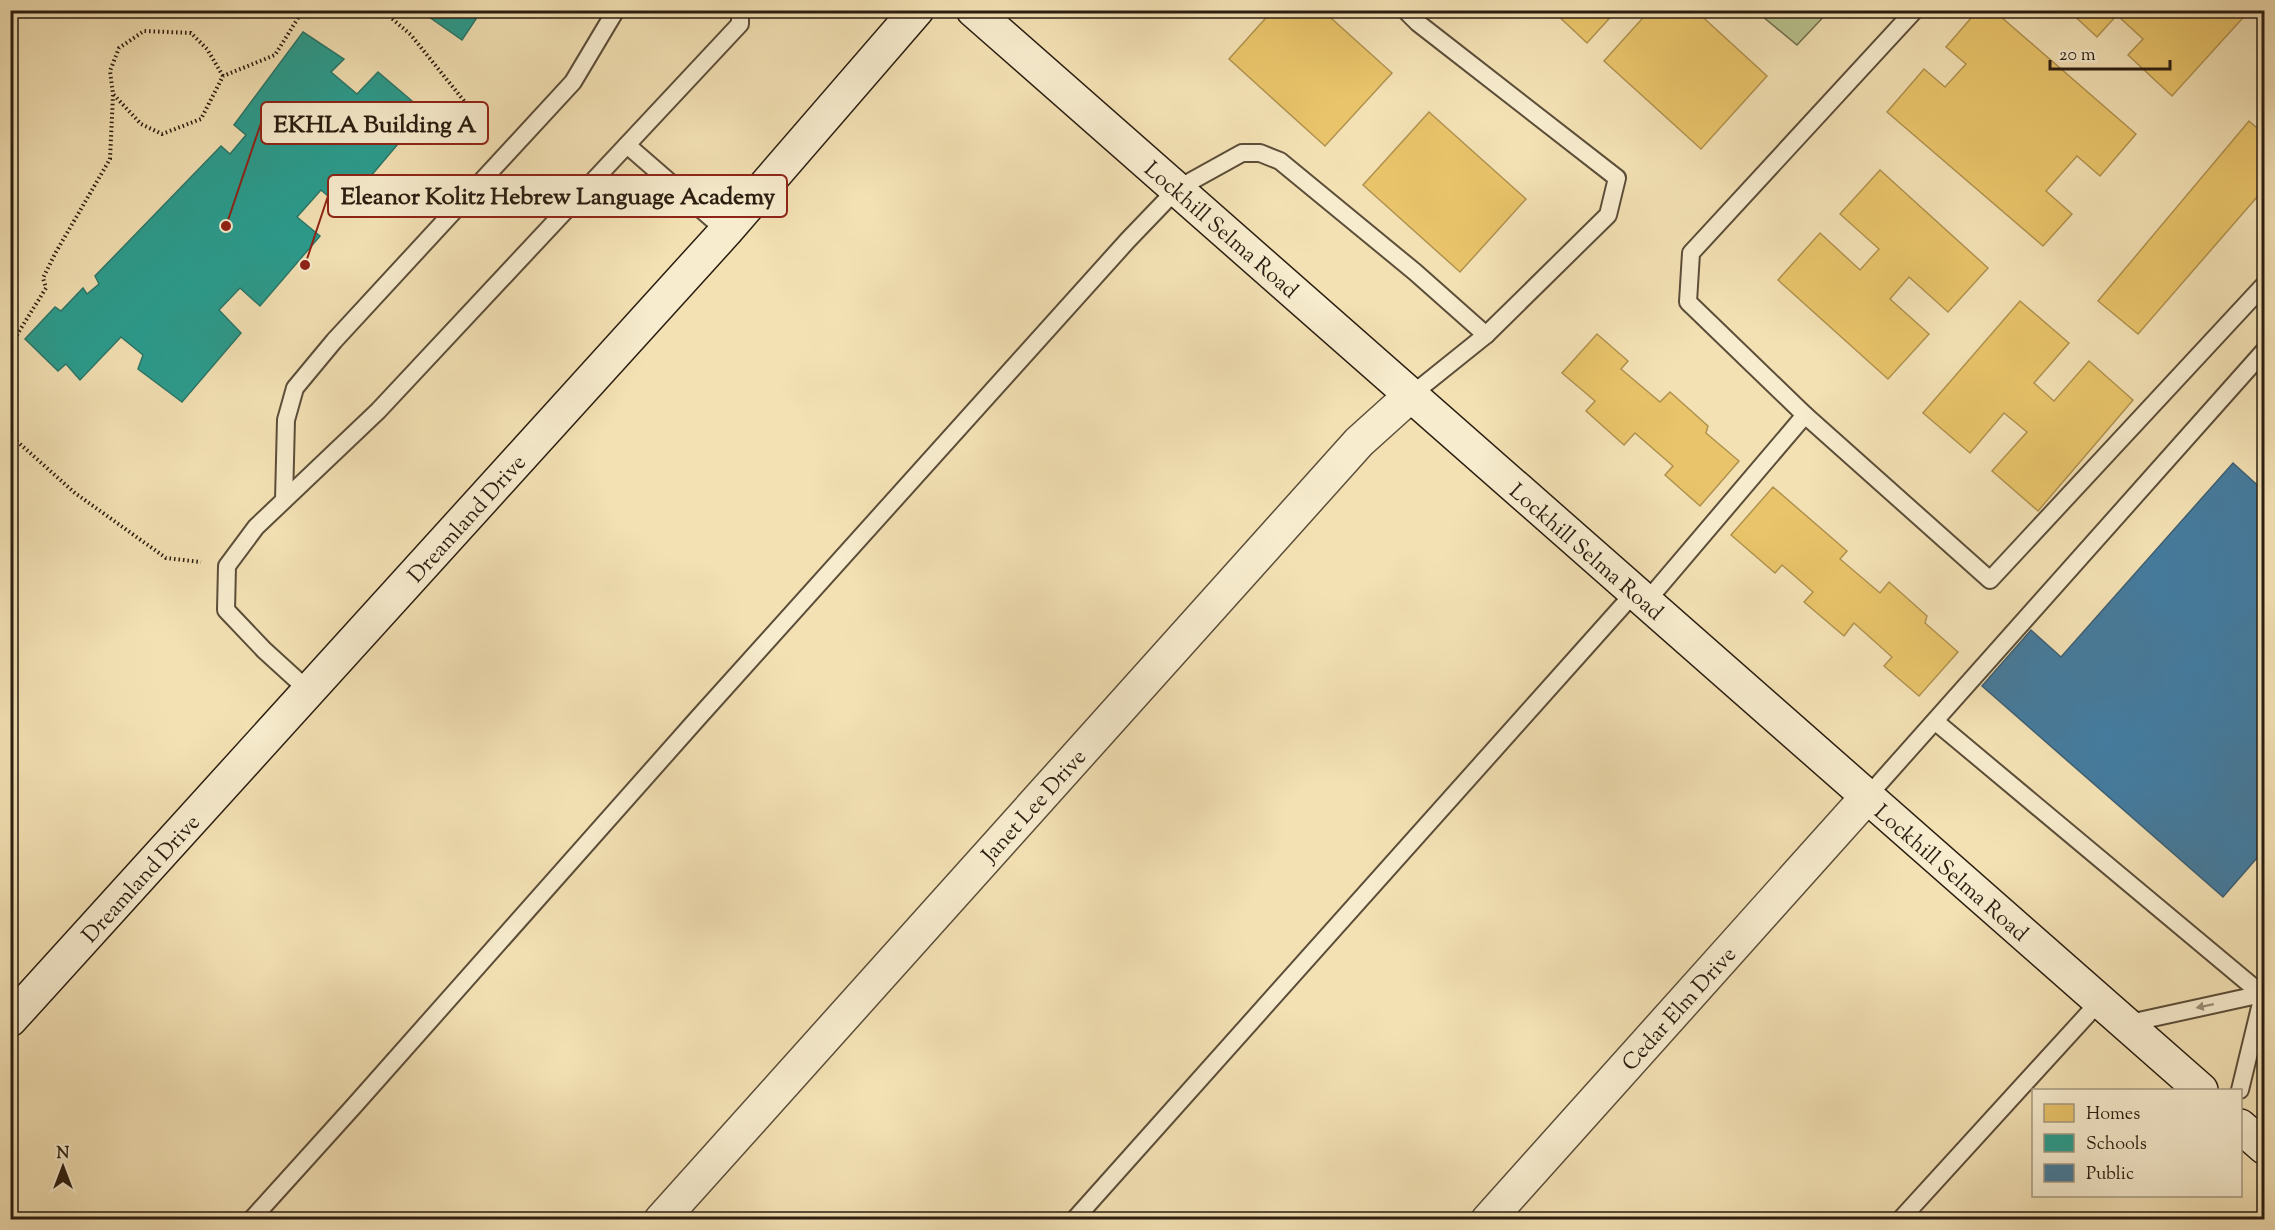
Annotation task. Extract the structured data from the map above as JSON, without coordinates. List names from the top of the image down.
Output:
{
  "streets": {
    "street": [
      "Lockhill Selma Road",
      "Dreamland Drive",
      "Janet Lee Drive",
      "Cedar Elm Drive"
    ]
  },
  "crossings": [
    ["Lockhill Selma Road", "Janet Lee Drive"],
    ["Lockhill Selma Road", "Cedar Elm Drive"]
  ],
  "places": ["EKHLA Building A", "Eleanor Kolitz Hebrew Language Academy"],
  "legend": ["Homes", "Schools", "Public"],
  "scale_bar": "20 m",
  "north": "top"
}
